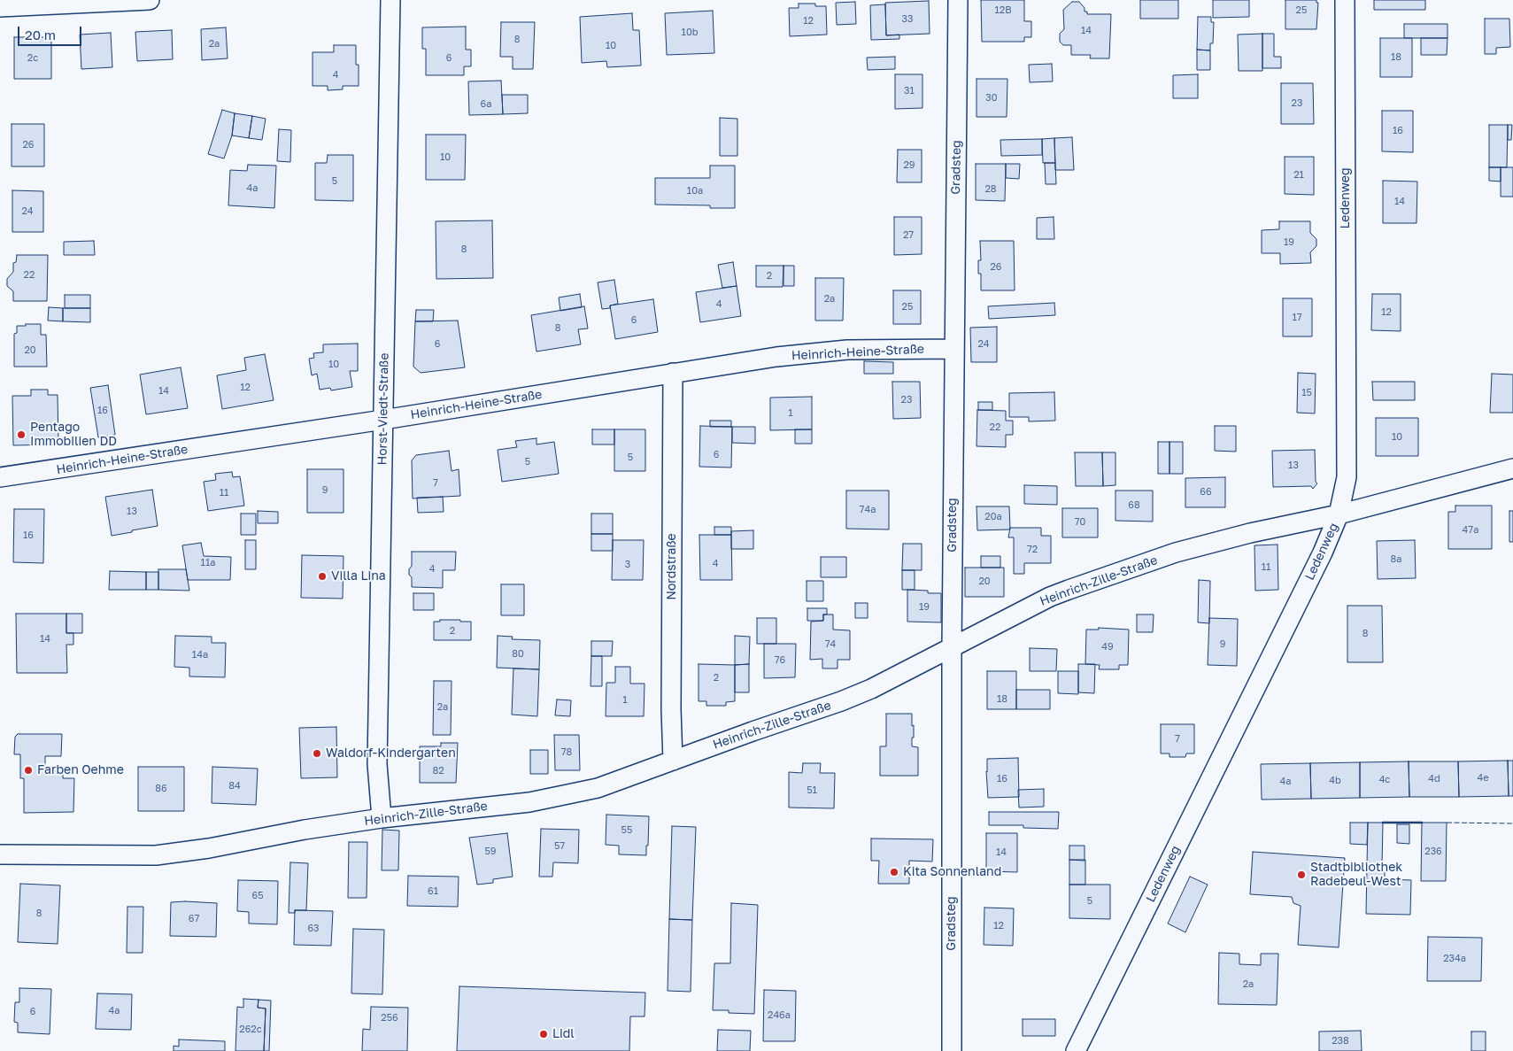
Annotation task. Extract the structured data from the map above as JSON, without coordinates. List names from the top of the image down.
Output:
{
  "streets": {
    "street": [
      "Gradsteg",
      "Ledenweg",
      "Heinrich-Heine-Straße",
      "Horst-Viedt-Straße",
      "Nordstraße",
      "Heinrich-Zille-Straße"
    ]
  },
  "crossings": [
    ["Gradsteg", "Heinrich-Heine-Straße"],
    ["Gradsteg", "Heinrich-Zille-Straße"],
    ["Ledenweg", "Heinrich-Zille-Straße"],
    ["Heinrich-Heine-Straße", "Horst-Viedt-Straße"],
    ["Heinrich-Heine-Straße", "Nordstraße"],
    ["Horst-Viedt-Straße", "Heinrich-Zille-Straße"],
    ["Nordstraße", "Heinrich-Zille-Straße"]
  ],
  "places": [
    "Pentago Immobilien DD",
    "Villa Lina",
    "Waldorf-Kindergarten",
    "Farben Oehme",
    "Kita Sonnenland",
    "Stadtbibliothek Radebeul-West",
    "Lidl"
  ],
  "house_numbers": [
    "12B",
    "25",
    "33",
    "12",
    "14",
    "10b",
    "8",
    "2a",
    "10",
    "18",
    "2c",
    "6",
    "4",
    "31",
    "30",
    "23",
    "6a",
    "16",
    "26",
    "10",
    "29",
    "21",
    "5",
    "4a",
    "28",
    "10a",
    "14",
    "24",
    "27",
    "19",
    "8",
    "26",
    "22",
    "2",
    "2a",
    "4",
    "25",
    "12",
    "17",
    "6",
    "8",
    "6",
    "24",
    "20",
    "10",
    "12",
    "14",
    "15",
    "23",
    "16",
    "1",
    "22",
    "10",
    "6",
    "5",
    "5",
    "13",
    "7",
    "9",
    "66",
    "11",
    "68",
    "74a",
    "13",
    "20a",
    "70",
    "47a",
    "16",
    "72",
    "8a",
    "11a",
    "4",
    "3",
    "11",
    "4",
    "20",
    "19",
    "2",
    "8",
    "14",
    "74",
    "9",
    "49",
    "80",
    "14a",
    "76",
    "2",
    "18",
    "1",
    "2a",
    "7",
    "78",
    "82",
    "4e",
    "16",
    "4d",
    "4c",
    "4b",
    "4a",
    "84",
    "86",
    "51",
    "55",
    "57",
    "59",
    "236",
    "14",
    "61",
    "65",
    "5",
    "8",
    "67",
    "12",
    "63",
    "234a",
    "2a",
    "4a",
    "6",
    "246a",
    "256",
    "262c",
    "238"
  ],
  "scale_bar": "20 m"
}
